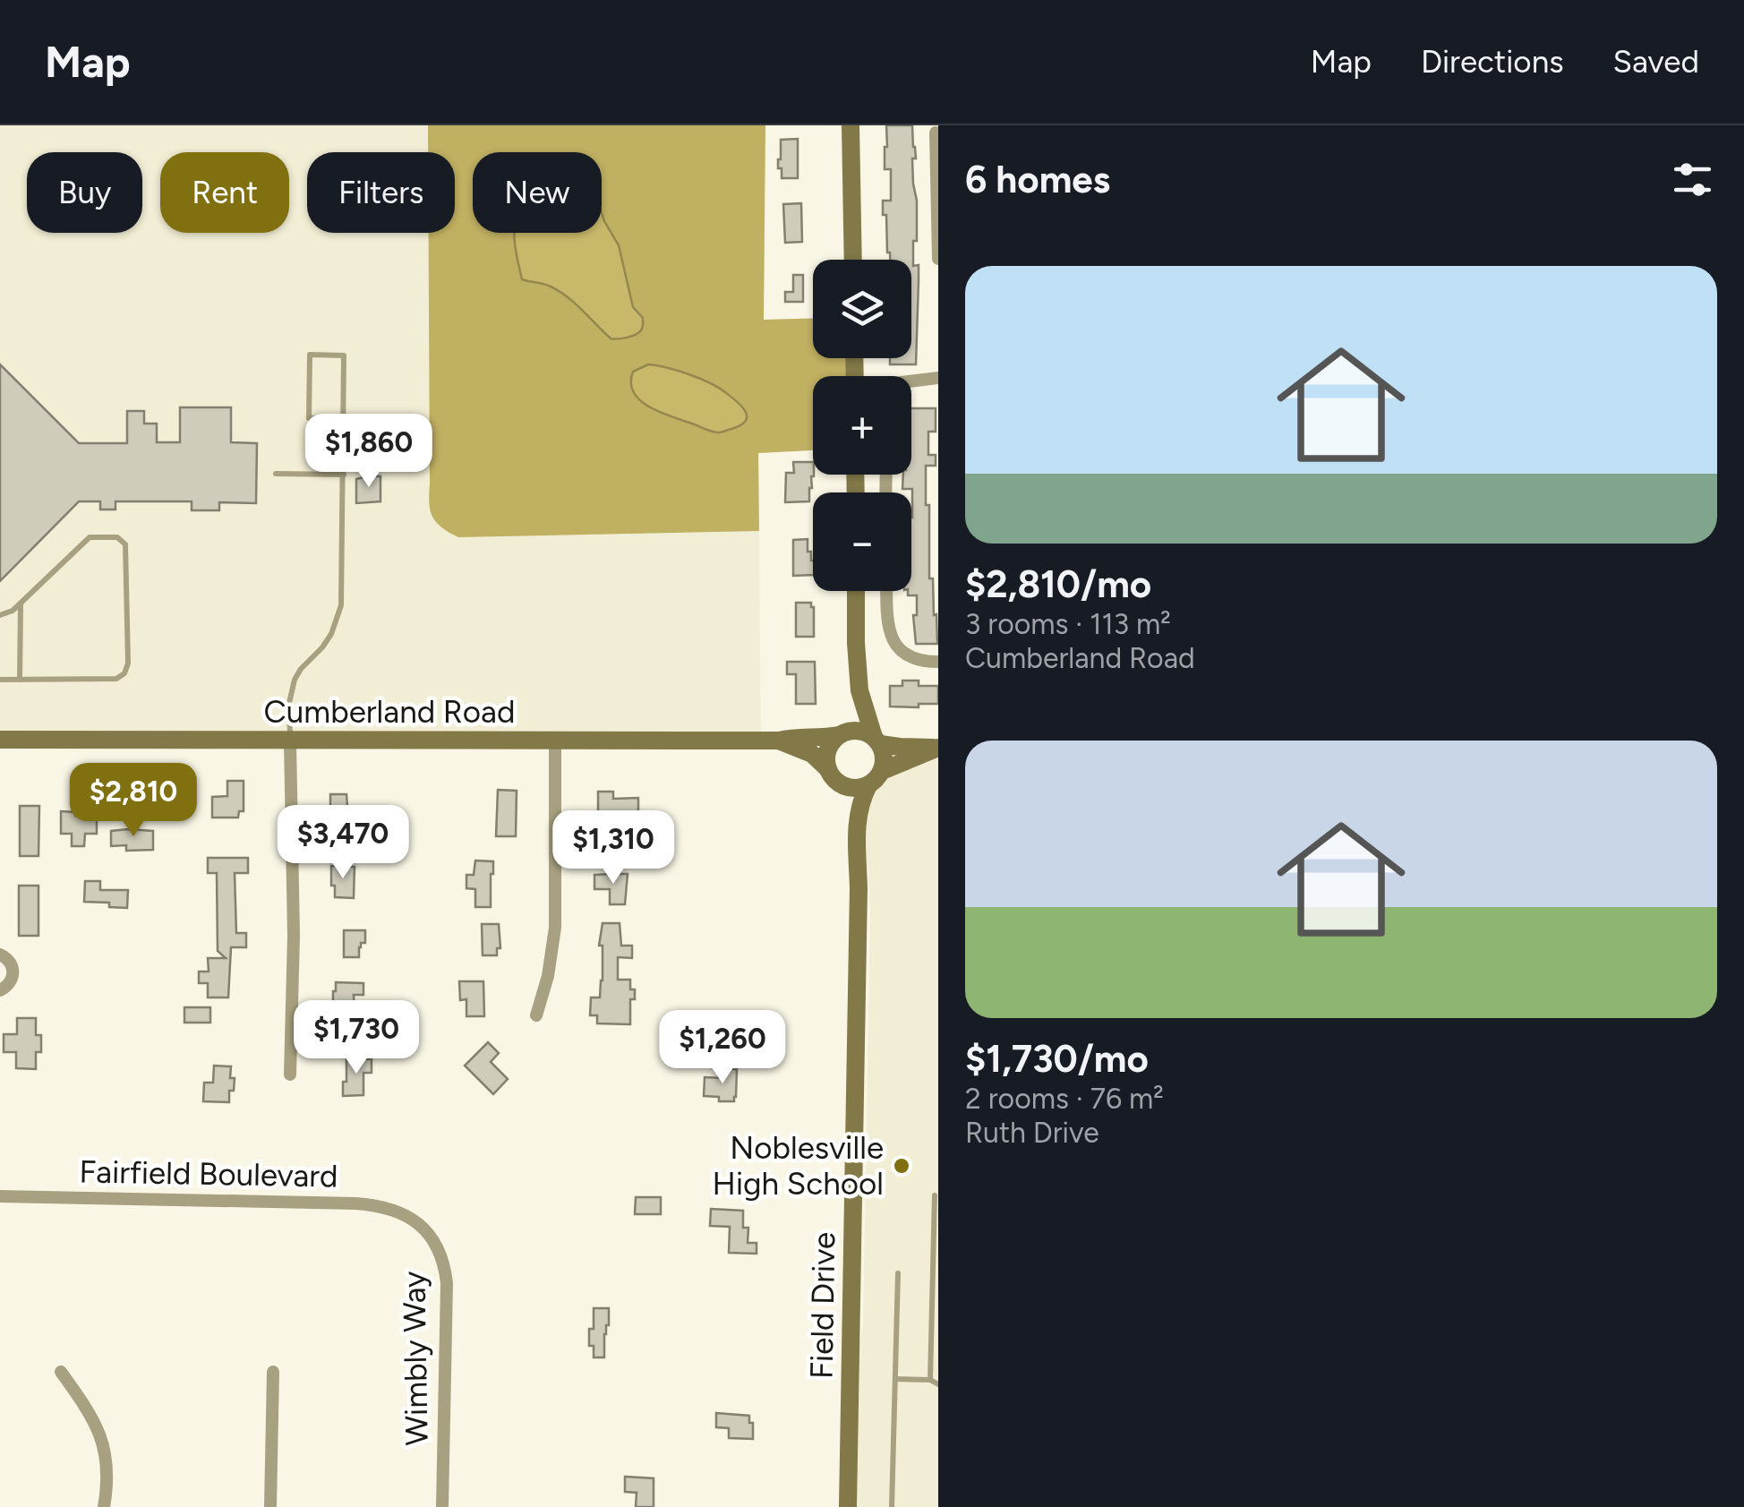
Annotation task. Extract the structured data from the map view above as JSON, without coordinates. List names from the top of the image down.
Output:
{
  "streets": {
    "street": [
      "Cumberland Road",
      "Fairfield Boulevard",
      "Field Drive",
      "Wimbly Way"
    ]
  },
  "crossings": [
    ["Fairfield Boulevard", "Wimbly Way"]
  ],
  "places": ["Noblesville High School"],
  "page": {
    "header": "Map",
    "nav": ["Map", "Directions", "Saved"],
    "heading": "6 homes",
    "chip": [
      "Buy",
      "Rent",
      "Filters",
      "New"
    ],
    "list": [
      {
        "name": "$2,810/mo",
        "note": "3 rooms · 113 m² · Cumberland Road"
      },
      {
        "name": "$1,730/mo",
        "note": "2 rooms · 76 m² · Ruth Drive"
      }
    ],
    "map_buttons": ["+", "−"],
    "price": [
      "$1,860",
      "$2,810",
      "$3,470",
      "$1,310",
      "$1,730",
      "$1,260"
    ]
  }
}
